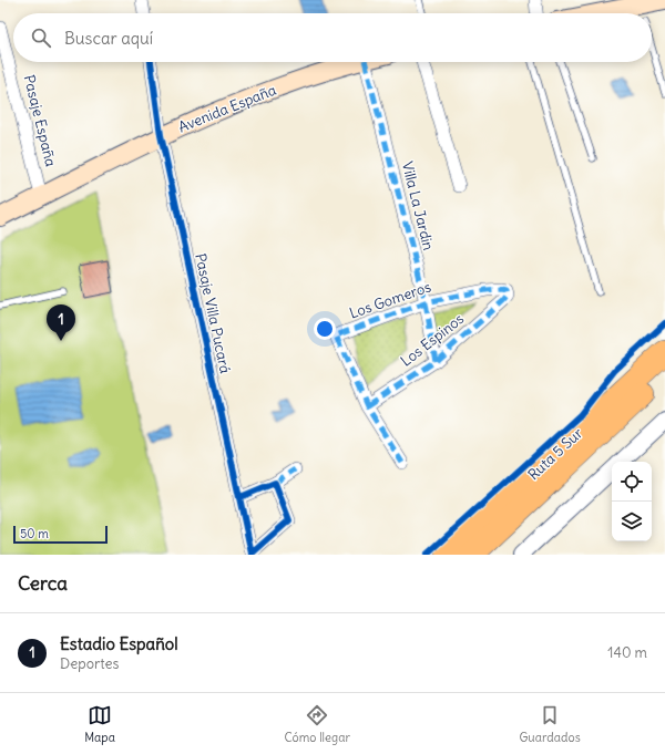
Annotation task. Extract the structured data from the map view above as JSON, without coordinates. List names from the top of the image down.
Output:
{
  "streets": {
    "highway": ["Ruta 5 Sur"],
    "main road": ["Avenida España"],
    "street": [
      "Pasaje España",
      "Villa La Jardin",
      "Los Gomeros",
      "Pasaje Villa Pucará",
      "Los Espinos"
    ]
  },
  "crossings": [
    ["Avenida España", "Pasaje España"],
    ["Avenida España", "Pasaje Villa Pucará"],
    ["Villa La Jardin", "Los Gomeros"],
    ["Villa La Jardin", "Los Espinos"],
    ["Los Gomeros", "Los Espinos"]
  ],
  "scale_bar": "50 m",
  "page": {
    "search": "Buscar aquí",
    "pins": "1",
    "scale": "50 m",
    "heading": "Cerca",
    "list": [
      {
        "mark": "1",
        "name": "Estadio Español",
        "note": "Deportes",
        "value": "140 m"
      }
    ],
    "nav": ["Mapa", "Cómo llegar", "Guardados"]
  }
}
